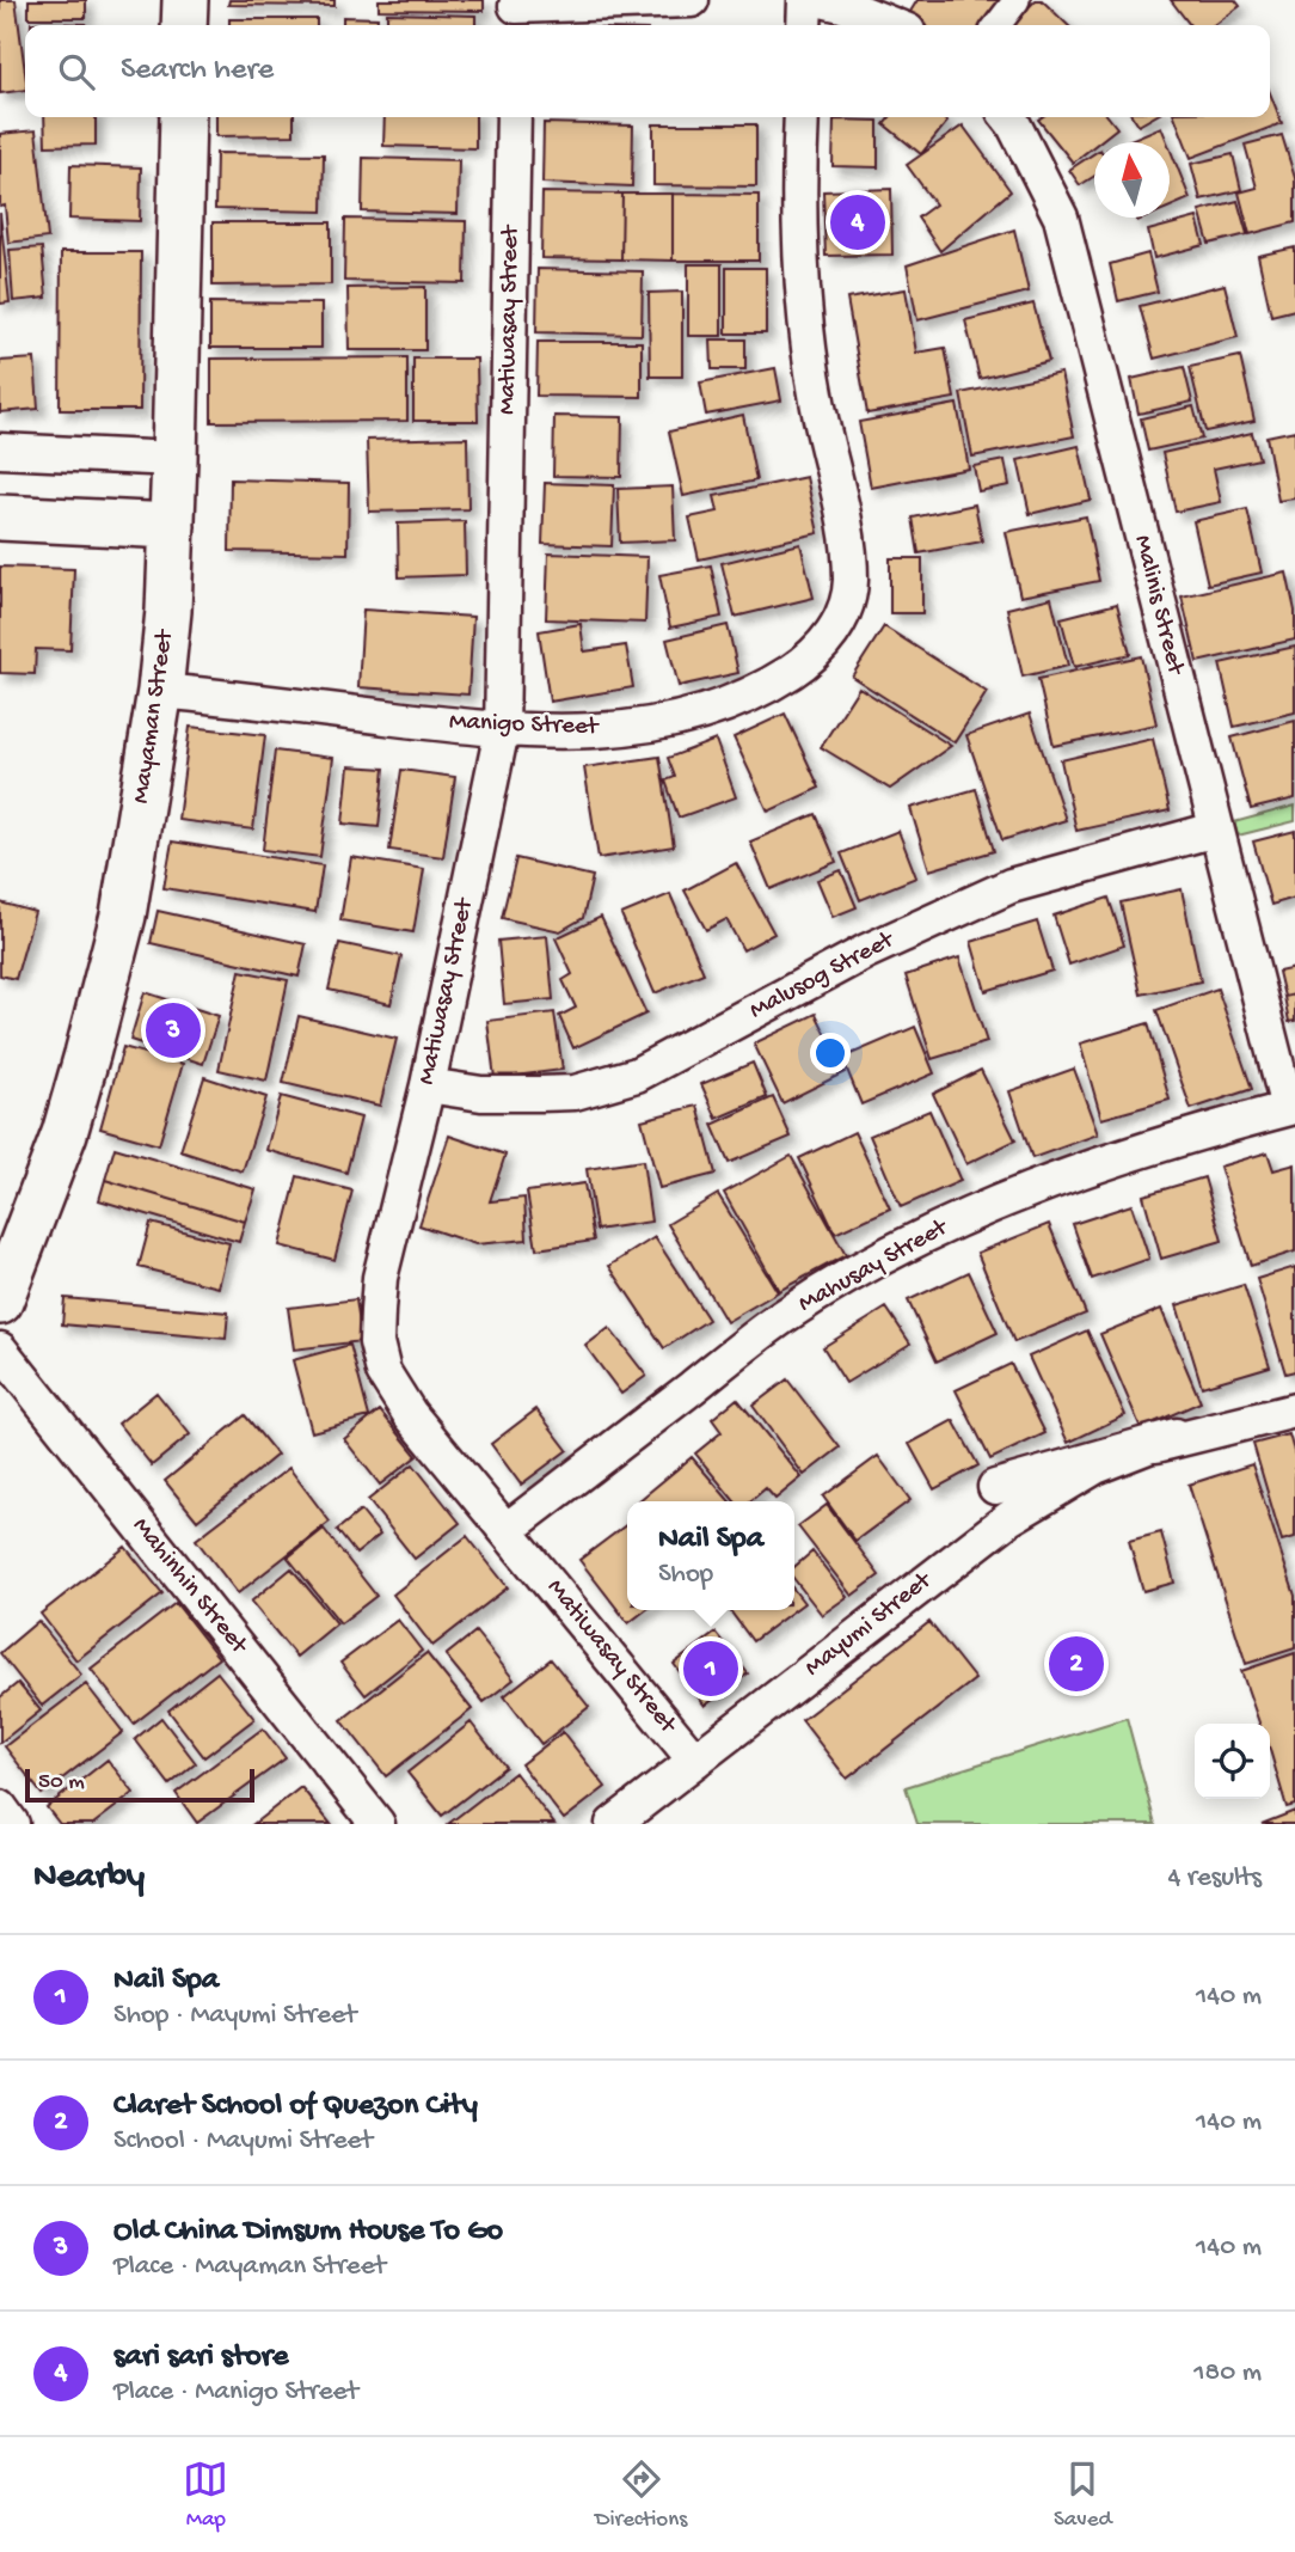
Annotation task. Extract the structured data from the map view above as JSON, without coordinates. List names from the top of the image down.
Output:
{
  "streets": {
    "street": [
      "Matiwasay Street",
      "Malinis Street",
      "Mayaman Street",
      "Manigo Street",
      "Malusog Street",
      "Mahusay Street",
      "Mahinhin Street",
      "Mayumi Street"
    ]
  },
  "crossings": [
    ["Matiwasay Street", "Manigo Street"],
    ["Matiwasay Street", "Malusog Street"],
    ["Matiwasay Street", "Mahusay Street"],
    ["Matiwasay Street", "Mayumi Street"],
    ["Malinis Street", "Malusog Street"],
    ["Malinis Street", "Mahusay Street"],
    ["Mayaman Street", "Manigo Street"]
  ],
  "scale_bar": "50 m",
  "north": "top",
  "page": {
    "search": "Search here",
    "pins": [
      "4",
      "3",
      "2",
      "1"
    ],
    "popup": ["Nail Spa", "Shop"],
    "scale": "50 m",
    "heading": ["Nearby", "4 results"],
    "list": [
      {
        "mark": "1",
        "name": "Nail Spa",
        "note": "Shop · Mayumi Street",
        "value": "140 m"
      },
      {
        "mark": "2",
        "name": "Claret School of Quezon City",
        "note": "School · Mayumi Street",
        "value": "140 m"
      },
      {
        "mark": "3",
        "name": "Old China Dimsum House To Go",
        "note": "Place · Mayaman Street",
        "value": "140 m"
      },
      {
        "mark": "4",
        "name": "sari sari store",
        "note": "Place · Manigo Street",
        "value": "180 m"
      }
    ],
    "nav": ["Map", "Directions", "Saved"]
  }
}
